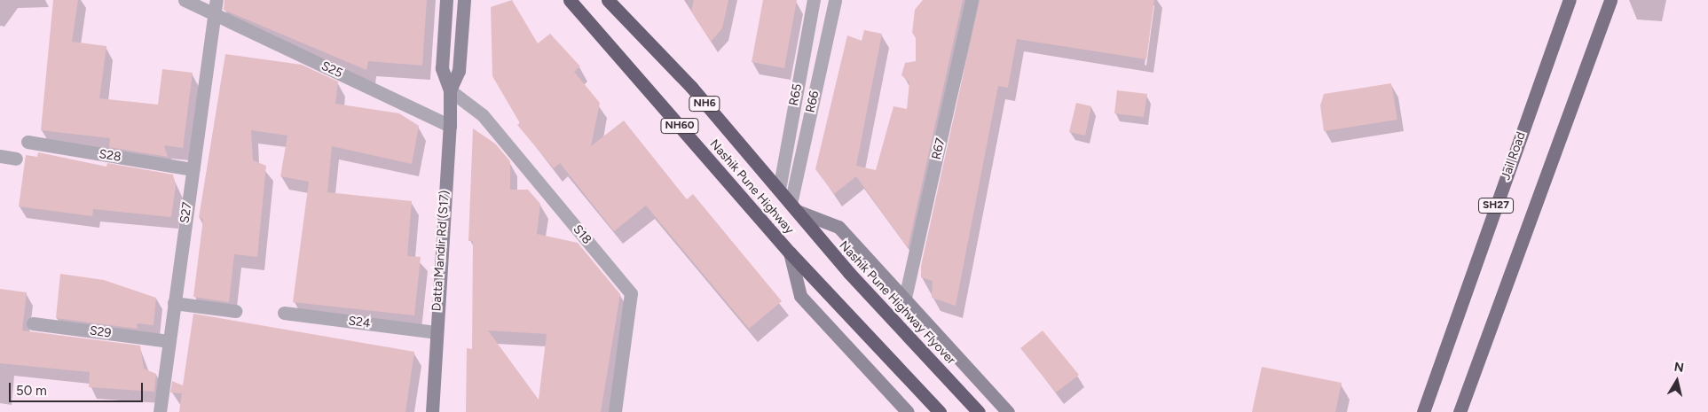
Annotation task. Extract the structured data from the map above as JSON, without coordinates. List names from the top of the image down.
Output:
{
  "streets": {
    "highway": [
      "NH6",
      "NH60",
      "Nashik Pune Highway",
      "Nashik Pune Highway Flyover"
    ],
    "main road": ["Jail Road", "SH27"],
    "street": [
      "S25",
      "R65",
      "R66",
      "R67",
      "S28",
      "S27",
      "S18",
      "Datta Mandir Rd (S17)",
      "S24",
      "S29"
    ]
  },
  "crossings": [
    ["S25", "S27"],
    ["S25", "Datta Mandir Rd (S17)"],
    ["R65", "Nashik Pune Highway"],
    ["R66", "Nashik Pune Highway"],
    ["R66", "Nashik Pune Highway Flyover"],
    ["S28", "S27"],
    ["Nashik Pune Highway", "Nashik Pune Highway Flyover"],
    ["S27", "S29"],
    ["S18", "Datta Mandir Rd (S17)"],
    ["Datta Mandir Rd (S17)", "S24"]
  ],
  "scale_bar": "50 m",
  "north": "top"
}
